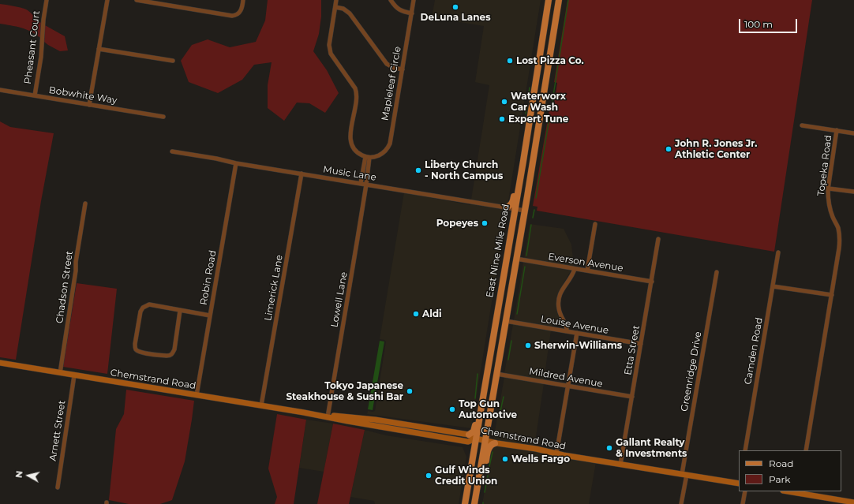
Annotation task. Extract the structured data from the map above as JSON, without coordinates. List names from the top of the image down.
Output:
{
  "streets": {
    "main road": ["East Nine Mile Road"],
    "street": [
      "Pheasant Court",
      "Mapleleaf Circle",
      "Bobwhite Way",
      "Topeka Road",
      "Music Lane",
      "Everson Avenue",
      "Robin Road",
      "Chadson Street",
      "Limerick Lane",
      "Lowell Lane",
      "Louise Avenue",
      "Etta Street",
      "Camden Road",
      "Greenridge Drive",
      "Mildred Avenue",
      "Chemstrand Road",
      "Arnett Street"
    ]
  },
  "crossings": [
    ["Pheasant Court", "Bobwhite Way"],
    ["Music Lane", "East Nine Mile Road"],
    ["Music Lane", "Robin Road"],
    ["Music Lane", "Limerick Lane"],
    ["Music Lane", "Lowell Lane"],
    ["East Nine Mile Road", "Everson Avenue"],
    ["East Nine Mile Road", "Louise Avenue"],
    ["East Nine Mile Road", "Mildred Avenue"],
    ["East Nine Mile Road", "Chemstrand Road"],
    ["Everson Avenue", "Etta Street"],
    ["Robin Road", "Chemstrand Road"],
    ["Chadson Street", "Chemstrand Road"],
    ["Limerick Lane", "Chemstrand Road"],
    ["Lowell Lane", "Chemstrand Road"],
    ["Louise Avenue", "Etta Street"],
    ["Etta Street", "Mildred Avenue"],
    ["Etta Street", "Chemstrand Road"],
    ["Greenridge Drive", "Chemstrand Road"],
    ["Chemstrand Road", "Arnett Street"]
  ],
  "places": [
    "DeLuna Lanes",
    "Lost Pizza Co.",
    "Waterworx Car Wash",
    "Expert Tune",
    "John R. Jones Jr. Athletic Center",
    "Liberty Church - North Campus",
    "Popeyes",
    "Aldi",
    "Sherwin-Williams",
    "Tokyo Japanese Steakhouse & Sushi Bar",
    "Top Gun Automotive",
    "Gallant Realty & Investments",
    "Wells Fargo",
    "Gulf Winds Credit Union"
  ],
  "legend": ["Road", "Park"],
  "scale_bar": "100 m",
  "north": "left"
}
